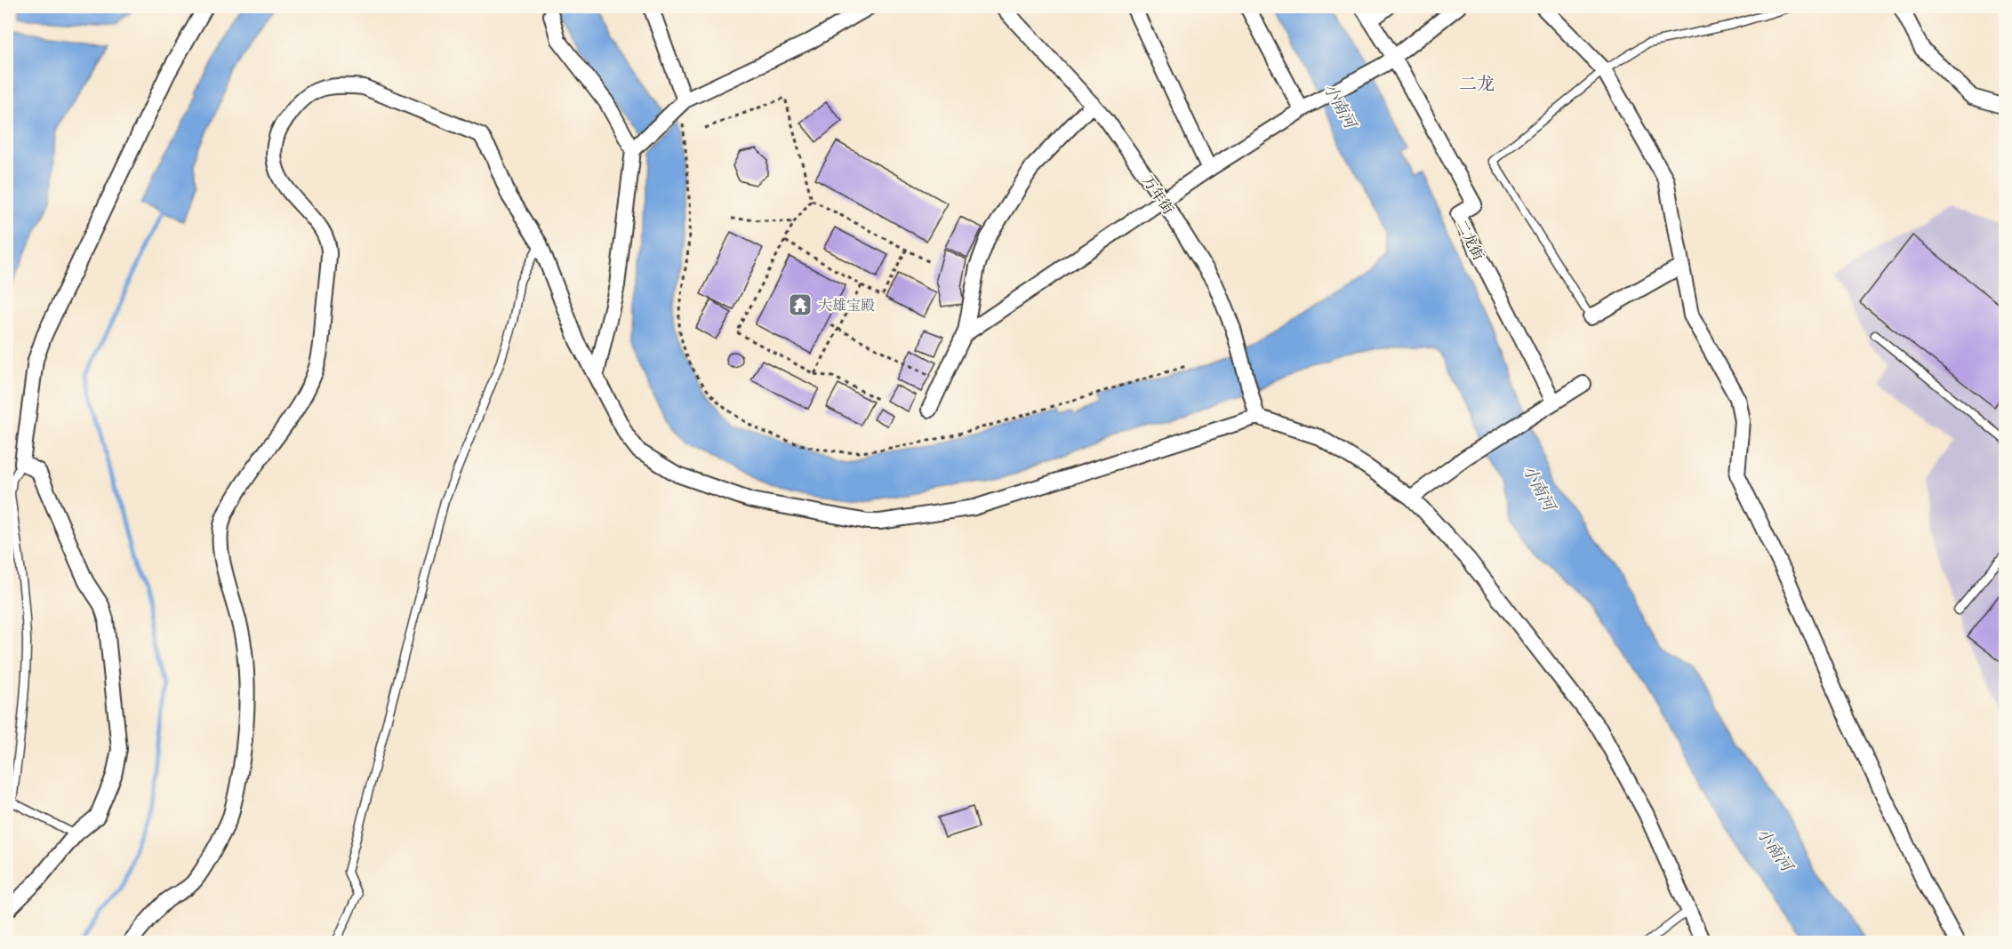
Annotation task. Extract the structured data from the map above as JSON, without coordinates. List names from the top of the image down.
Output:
{
  "streets": {
    "street": ["万年街", "二龙街"]
  },
  "districts": ["二龙"],
  "water": ["小南河"],
  "places": {
    "temple": ["大雄宝殿"]
  }
}
